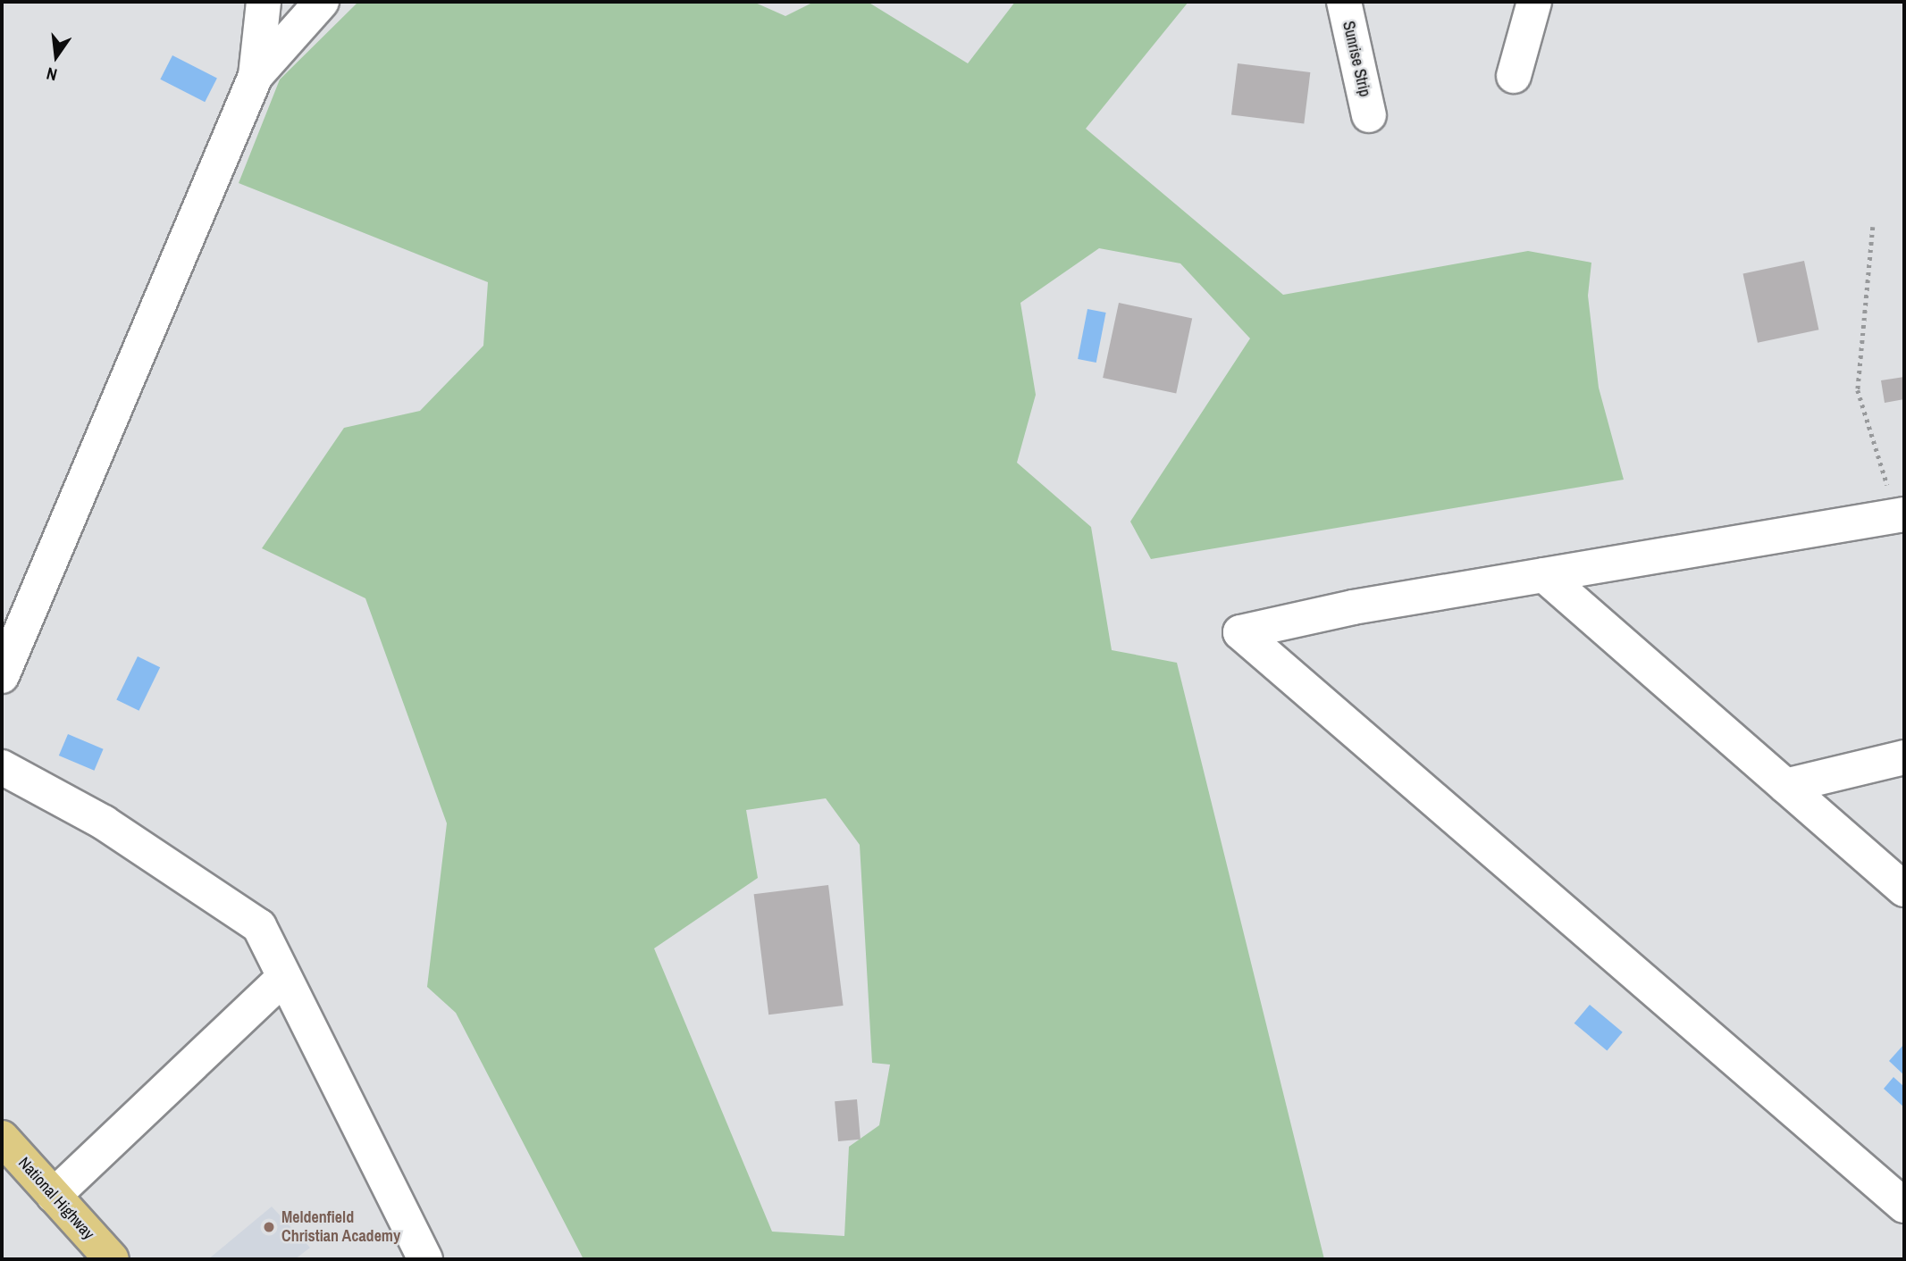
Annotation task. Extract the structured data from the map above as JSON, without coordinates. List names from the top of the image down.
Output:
{
  "streets": {
    "main road": ["National Highway"],
    "street": ["Sunrise Strip"]
  },
  "places": ["Meldenfield Christian Academy"],
  "north": "bottom"
}
